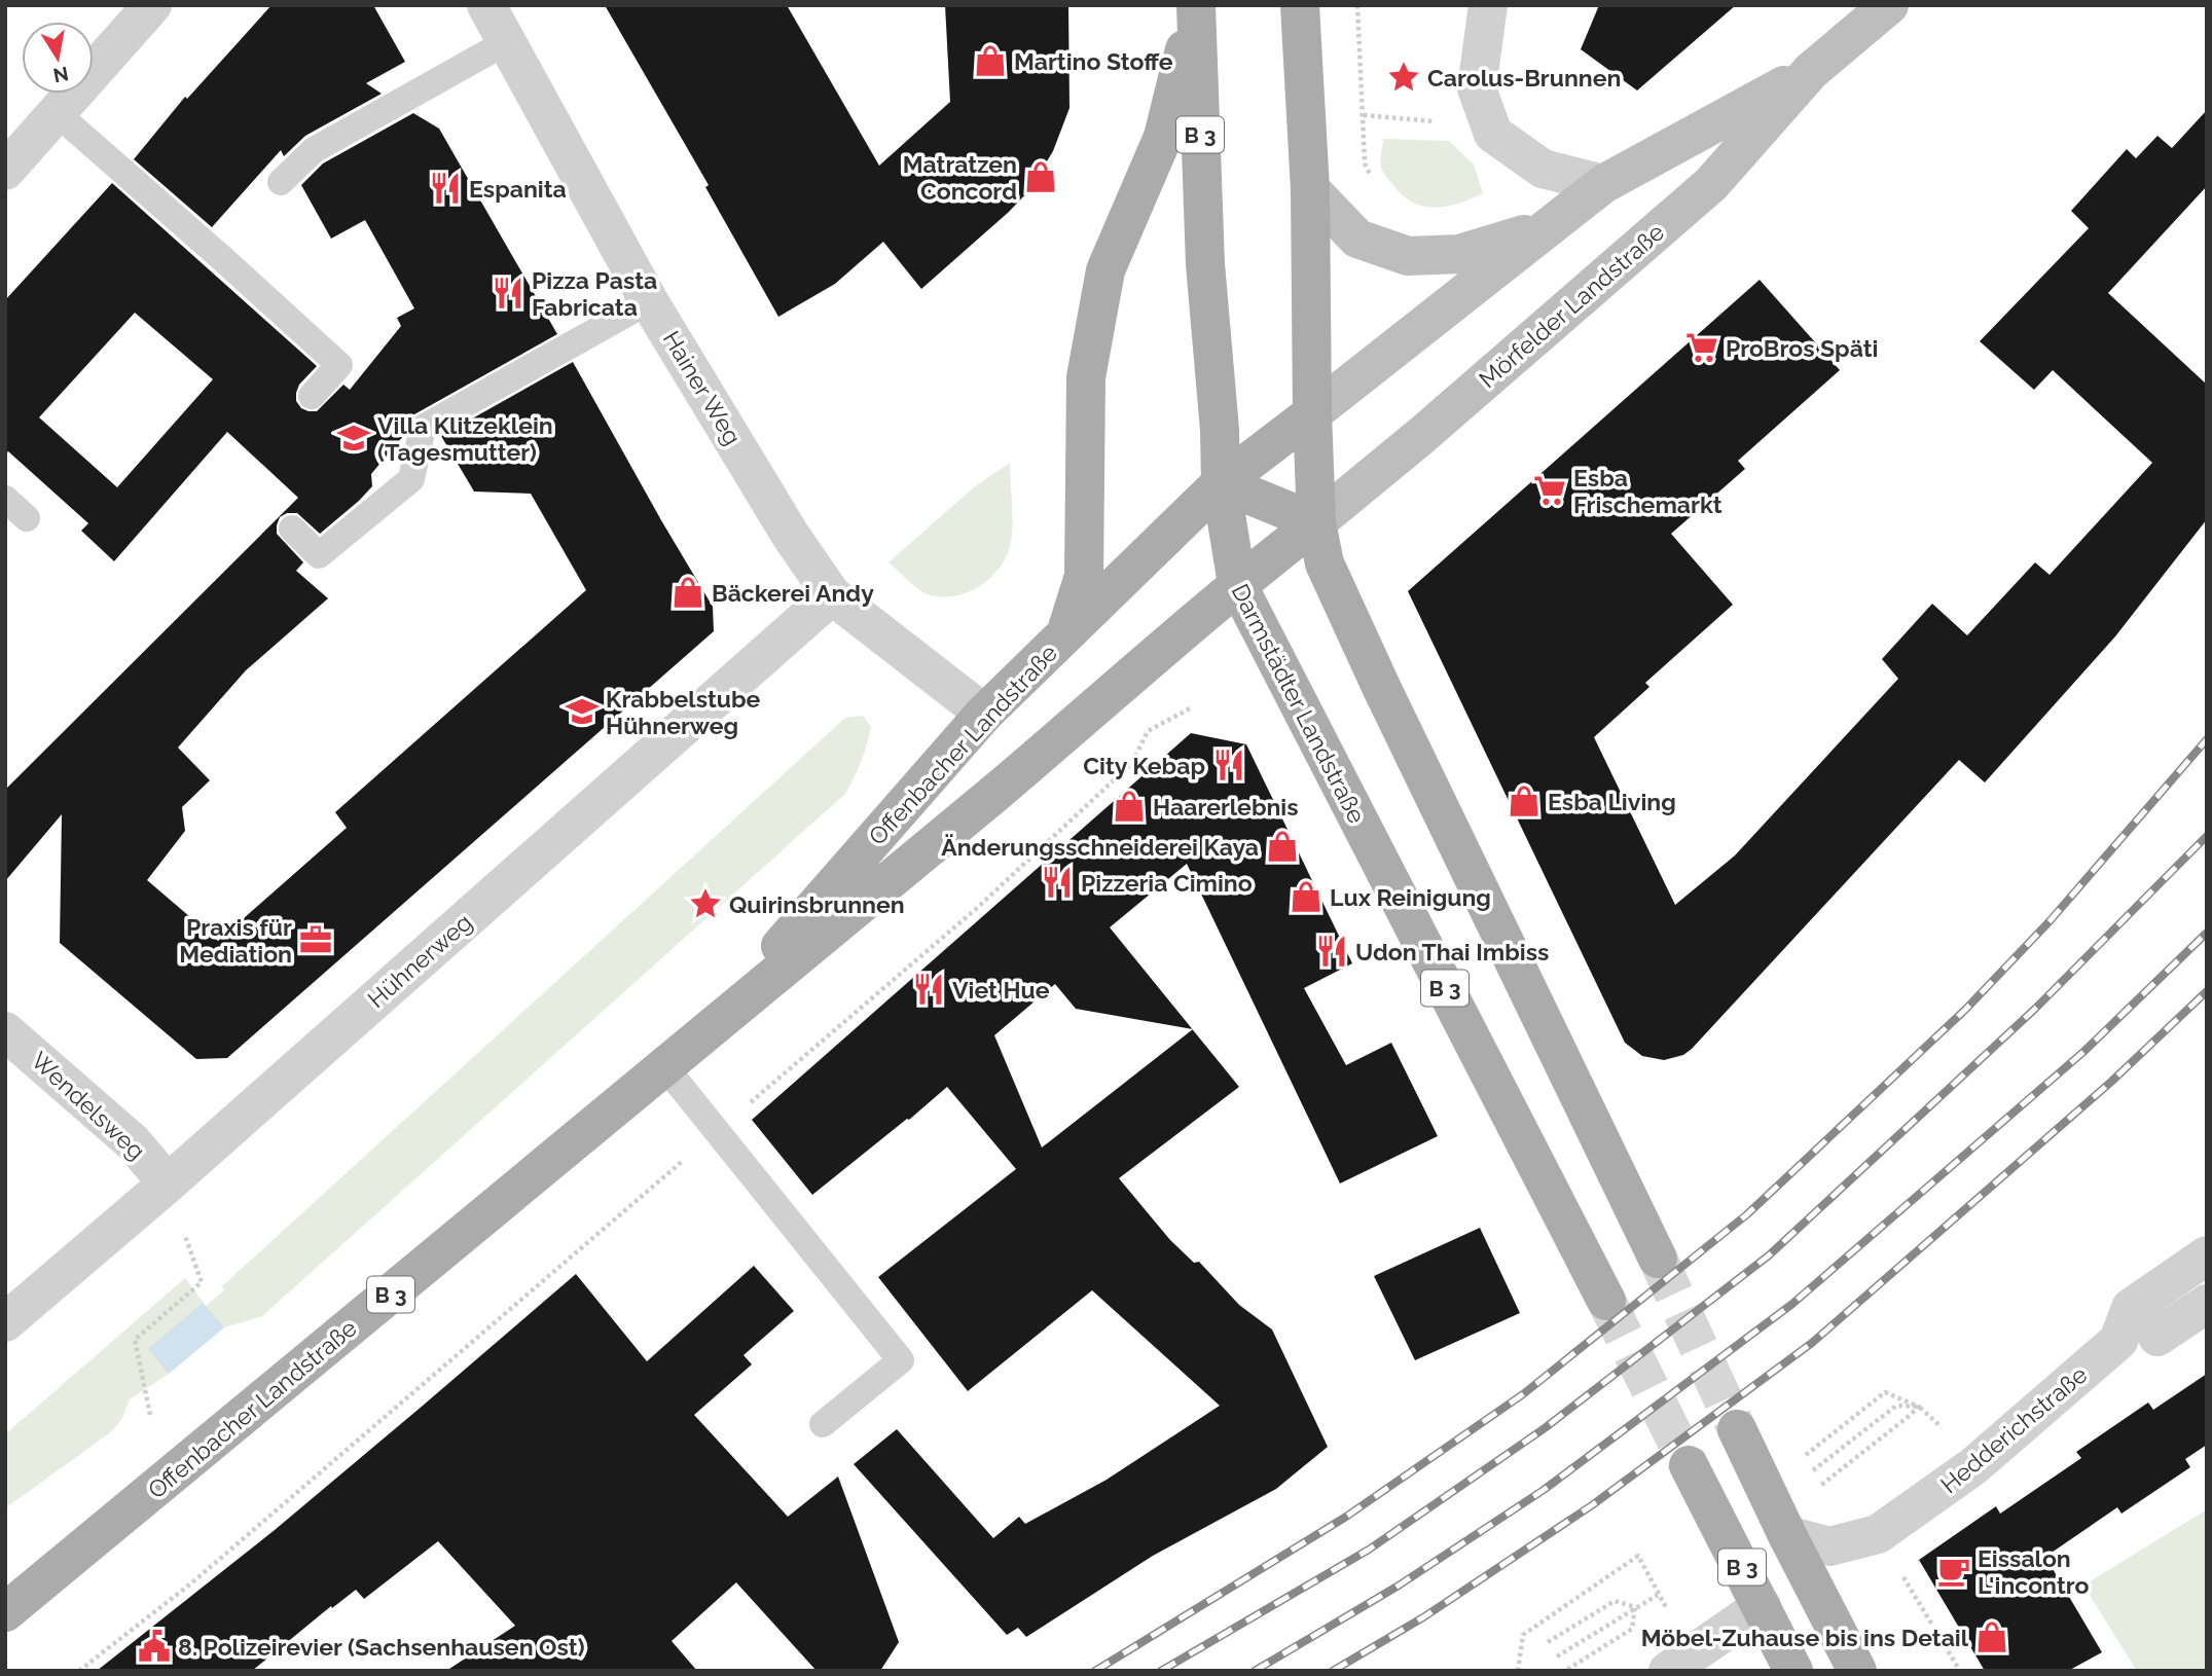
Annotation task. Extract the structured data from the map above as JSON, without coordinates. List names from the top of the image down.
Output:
{
  "streets": {
    "main road": [
      "B 3",
      "Mörfelder Landstraße",
      "Darmstädter Landstraße",
      "Offenbacher Landstraße"
    ],
    "street": [
      "Hainer Weg",
      "Hühnerweg",
      "Wendelsweg",
      "Hedderichstraße"
    ]
  },
  "crossings": [
    ["B 3", "Hedderichstraße"],
    ["Mörfelder Landstraße", "Offenbacher Landstraße"],
    ["Hainer Weg", "Offenbacher Landstraße"],
    ["Hainer Weg", "Hühnerweg"],
    ["Darmstädter Landstraße", "Offenbacher Landstraße"],
    ["Hühnerweg", "Wendelsweg"]
  ],
  "places": {
    "shop": [
      "Martino Stoffe",
      "Matratzen Concord",
      "Bäckerei Andy",
      "Esba Living",
      "Haarerlebnis",
      "Änderungsschneiderei Kaya",
      "Lux Reinigung",
      "Möbel-Zuhause bis ins Detail"
    ],
    "place": ["Carolus-Brunnen", "Quirinsbrunnen"],
    "restaurant": [
      "Espanita",
      "Pizza Pasta Fabricata",
      "City Kebap",
      "Pizzeria Cimino",
      "Udon Thai Imbiss",
      "Viet Hue"
    ],
    "supermarket": ["ProBros Späti", "Esba Frischemarkt"],
    "school or university": ["Villa Klitzeklein (Tagesmutter)", "Krabbelstube Hühnerweg"],
    "office": ["Praxis für Mediation"],
    "cafe": ["Eissalon L'incontro"],
    "public building": ["8. Polizeirevier (Sachsenhausen Ost)"]
  },
  "north": "bottom"
}
